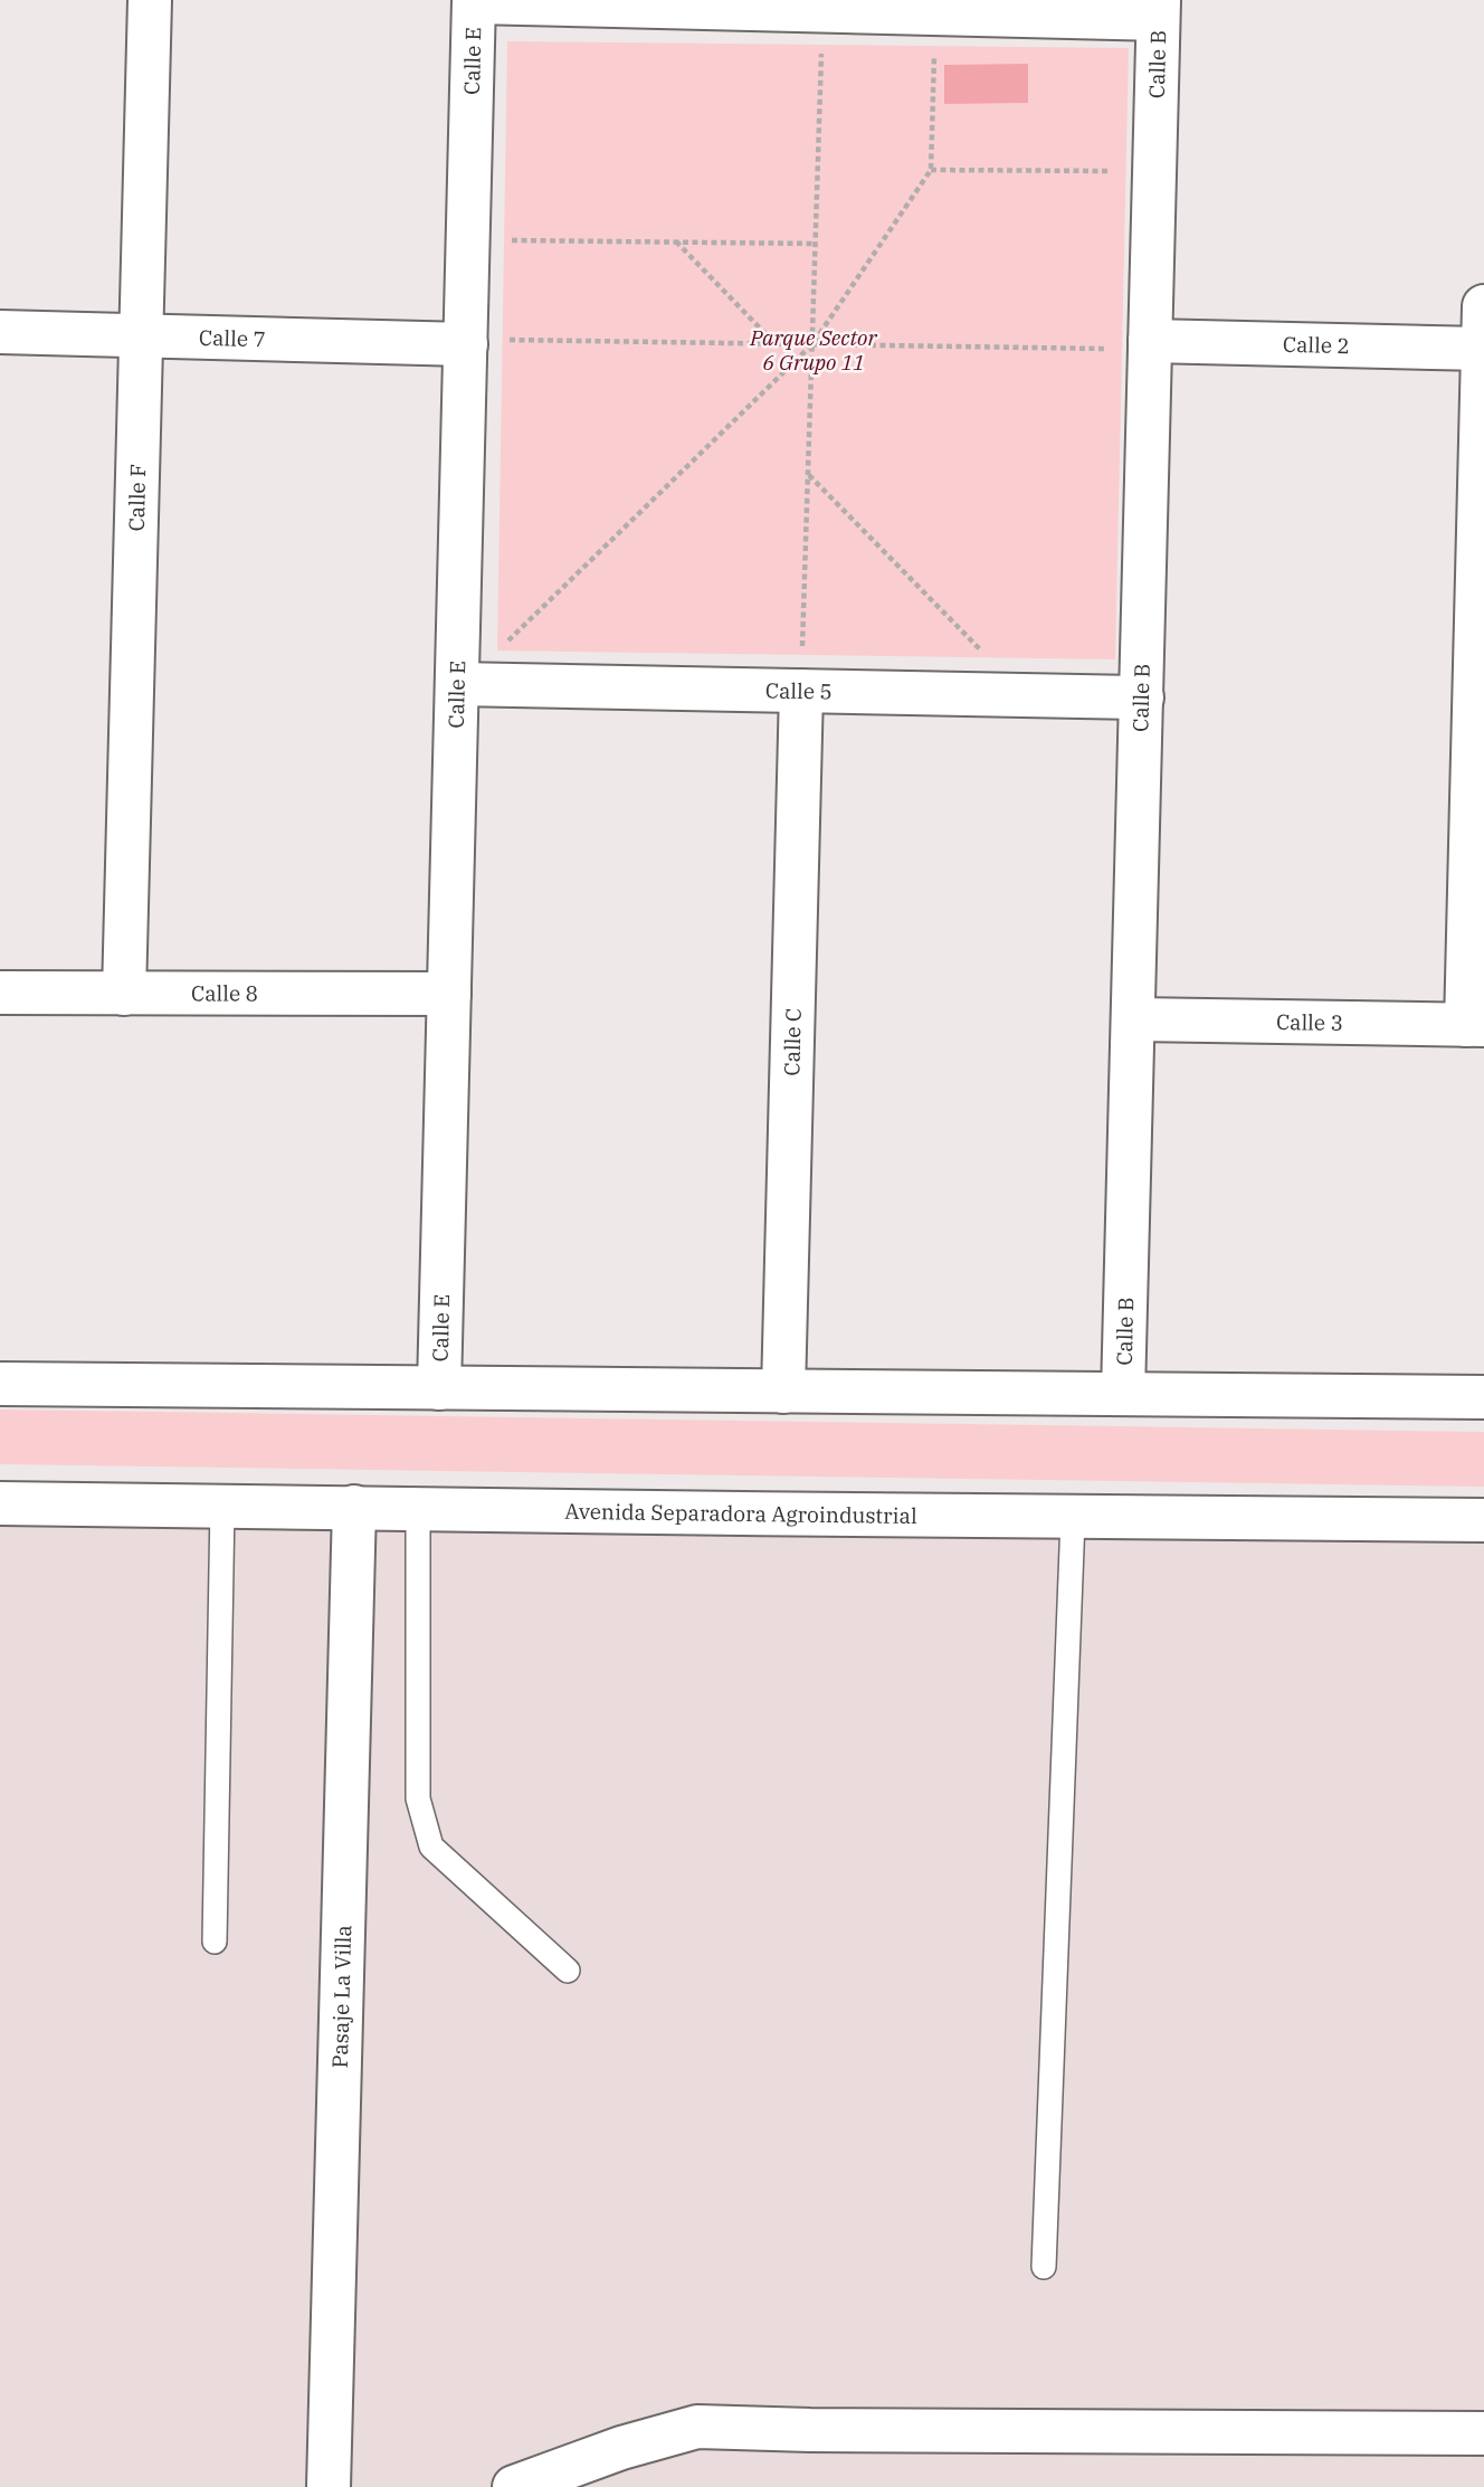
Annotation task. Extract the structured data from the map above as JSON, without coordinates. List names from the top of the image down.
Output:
{
  "streets": {
    "street": [
      "Calle E",
      "Calle B",
      "Calle 7",
      "Calle 2",
      "Calle F",
      "Calle 5",
      "Calle 8",
      "Calle 3",
      "Calle C",
      "Avenida Separadora Agroindustrial",
      "Pasaje La Villa"
    ]
  },
  "crossings": [
    ["Calle E", "Calle 7"],
    ["Calle E", "Calle 5"],
    ["Calle E", "Calle 8"],
    ["Calle B", "Calle 2"],
    ["Calle B", "Calle 5"],
    ["Calle B", "Calle 3"],
    ["Calle 7", "Calle F"],
    ["Calle F", "Calle 8"],
    ["Calle 5", "Calle C"],
    ["Avenida Separadora Agroindustrial", "Pasaje La Villa"]
  ],
  "parks": ["Parque Sector 6 Grupo 11"]
}
